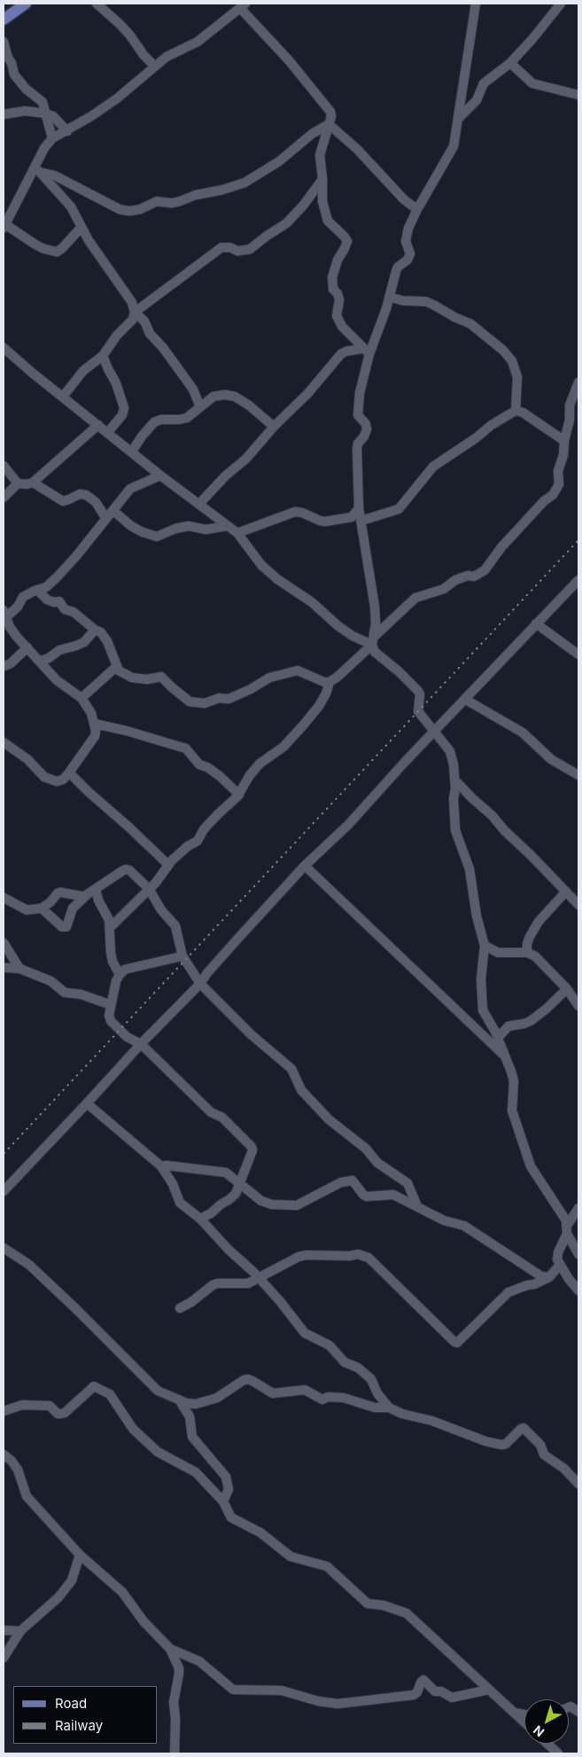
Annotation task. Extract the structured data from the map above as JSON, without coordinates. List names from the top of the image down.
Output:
{
  "legend": ["Road", "Railway"],
  "north": "bottom left"
}
